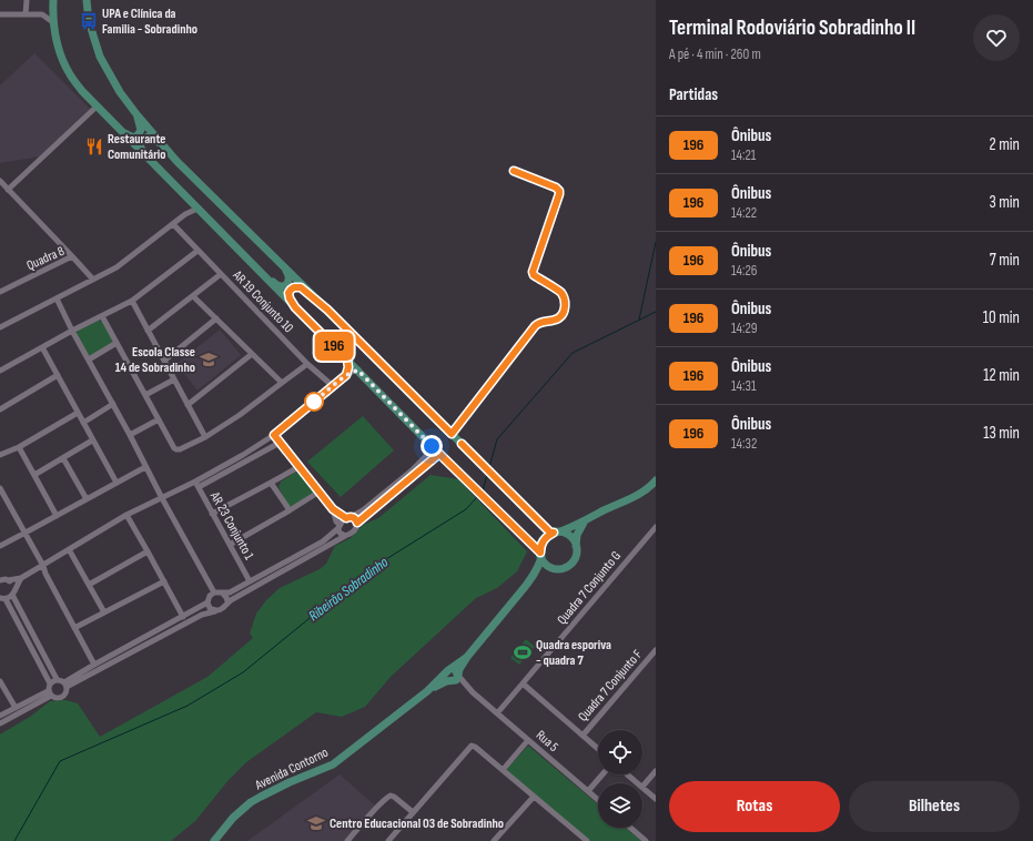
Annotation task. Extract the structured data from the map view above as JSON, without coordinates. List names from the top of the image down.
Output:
{
  "streets": {
    "main road": ["Avenida Contorno"],
    "street": [
      "Quadra 8",
      "AR 19 Conjunto 10",
      "AR 23 Conjunto 1",
      "Quadra 7 Conjunto G",
      "Quadra 7 Conjunto F",
      "Rua 5"
    ]
  },
  "crossings": [
    ["Quadra 7 Conjunto G", "Rua 5"],
    ["Rua 5", "Avenida Contorno"]
  ],
  "water": ["Ribeirão Sobradinho"],
  "places": {
    "bus stop": ["UPA e Clínica da Familia - Sobradinho"],
    "restaurant": ["Restaurante Comunitário"],
    "school or university": ["Escola Classe 14 de Sobradinho", "Centro Educacional 03 de Sobradinho"],
    "sports": ["Quadra esporiva - quadra 7"]
  },
  "lines": ["bus line 196"],
  "page": {
    "on_map": "196",
    "heading": [
      ["Terminal Rodoviário Sobradinho II", "A pé · 4 min · 260 m"],
      "Partidas"
    ],
    "list": [
      {
        "mark": "196",
        "name": "Ônibus",
        "note": "14:21",
        "value": "2 min"
      },
      {
        "mark": "196",
        "name": "Ônibus",
        "note": "14:22",
        "value": "3 min"
      },
      {
        "mark": "196",
        "name": "Ônibus",
        "note": "14:26",
        "value": "7 min"
      },
      {
        "mark": "196",
        "name": "Ônibus",
        "note": "14:29",
        "value": "10 min"
      },
      {
        "mark": "196",
        "name": "Ônibus",
        "note": "14:31",
        "value": "12 min"
      },
      {
        "mark": "196",
        "name": "Ônibus",
        "note": "14:32",
        "value": "13 min"
      }
    ],
    "buttons": ["Rotas", "Bilhetes"]
  }
}
